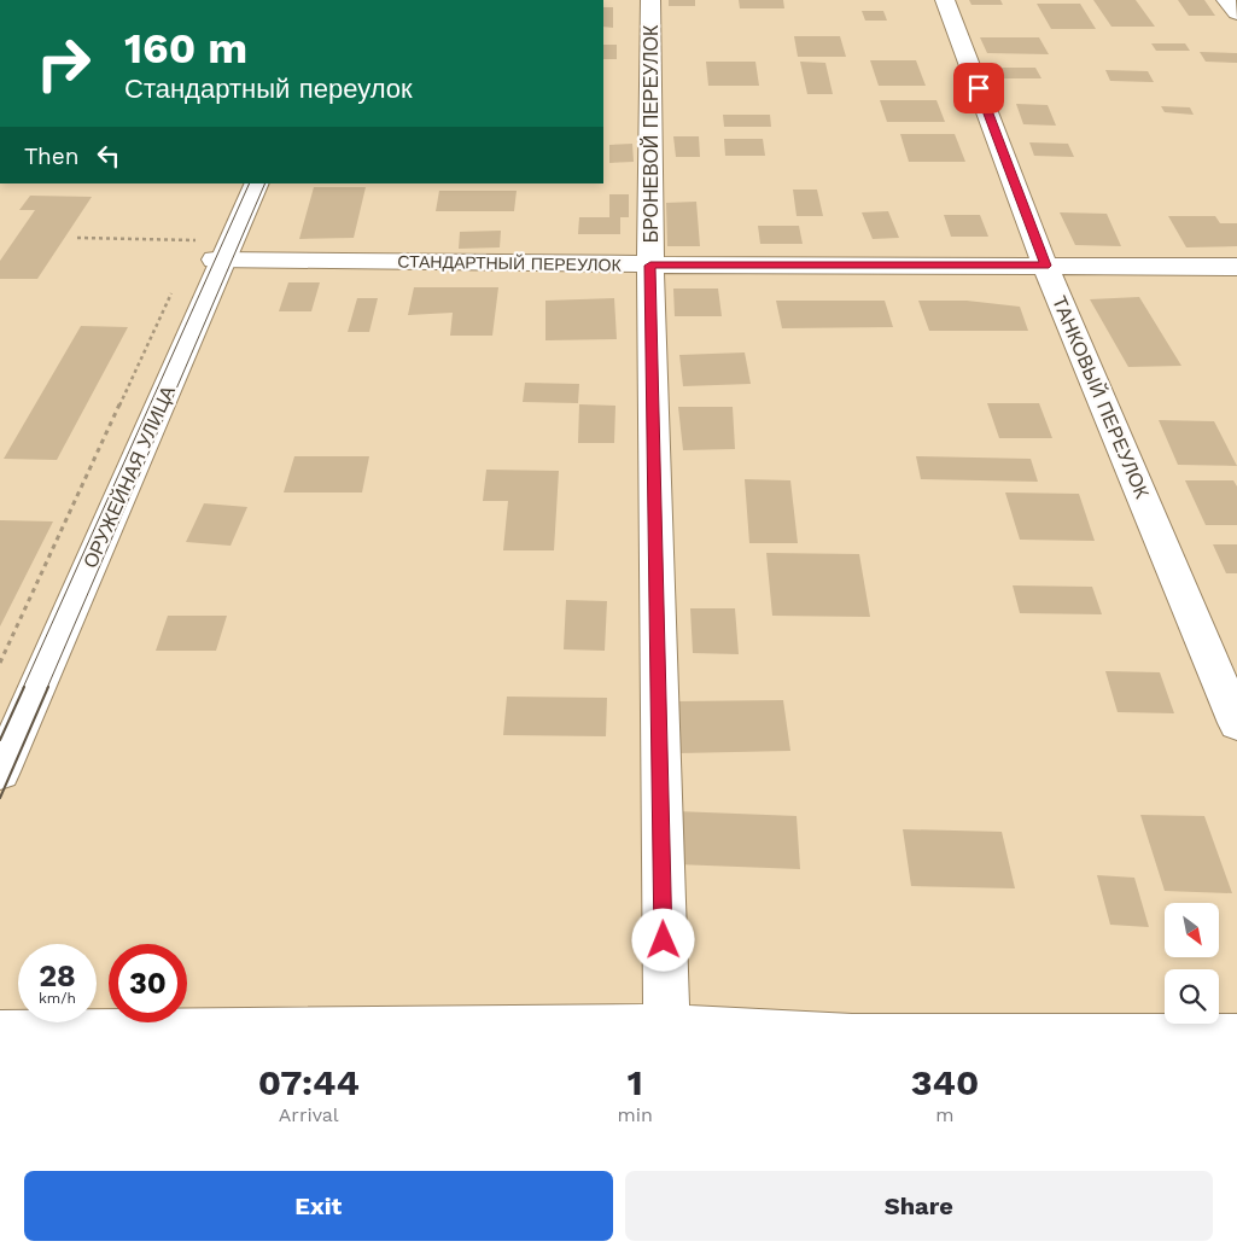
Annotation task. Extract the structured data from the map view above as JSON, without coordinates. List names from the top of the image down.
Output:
{
  "streets": {
    "street": [
      "БРОНЕВОЙ ПЕРЕУЛОК",
      "СТАНДАРТНЫЙ ПЕРЕУЛОК",
      "ТАНКОВЫЙ ПЕРЕУЛОК",
      "ОРУЖЕЙНАЯ УЛИЦА"
    ]
  },
  "crossings": [
    ["БРОНЕВОЙ ПЕРЕУЛОК", "СТАНДАРТНЫЙ ПЕРЕУЛОК"],
    ["СТАНДАРТНЫЙ ПЕРЕУЛОК", "ТАНКОВЫЙ ПЕРЕУЛОК"],
    ["СТАНДАРТНЫЙ ПЕРЕУЛОК", "ОРУЖЕЙНАЯ УЛИЦА"]
  ],
  "north": "bottom right",
  "page": {
    "turn": ["160 m", "Стандартный переулок"],
    "then": "Then",
    "speed": "28 km/h",
    "limit": "30",
    "eta": [
      "07:44",
      "Arrival",
      "1",
      "min",
      "340",
      "m"
    ],
    "buttons": ["Exit", "Share"]
  }
}
